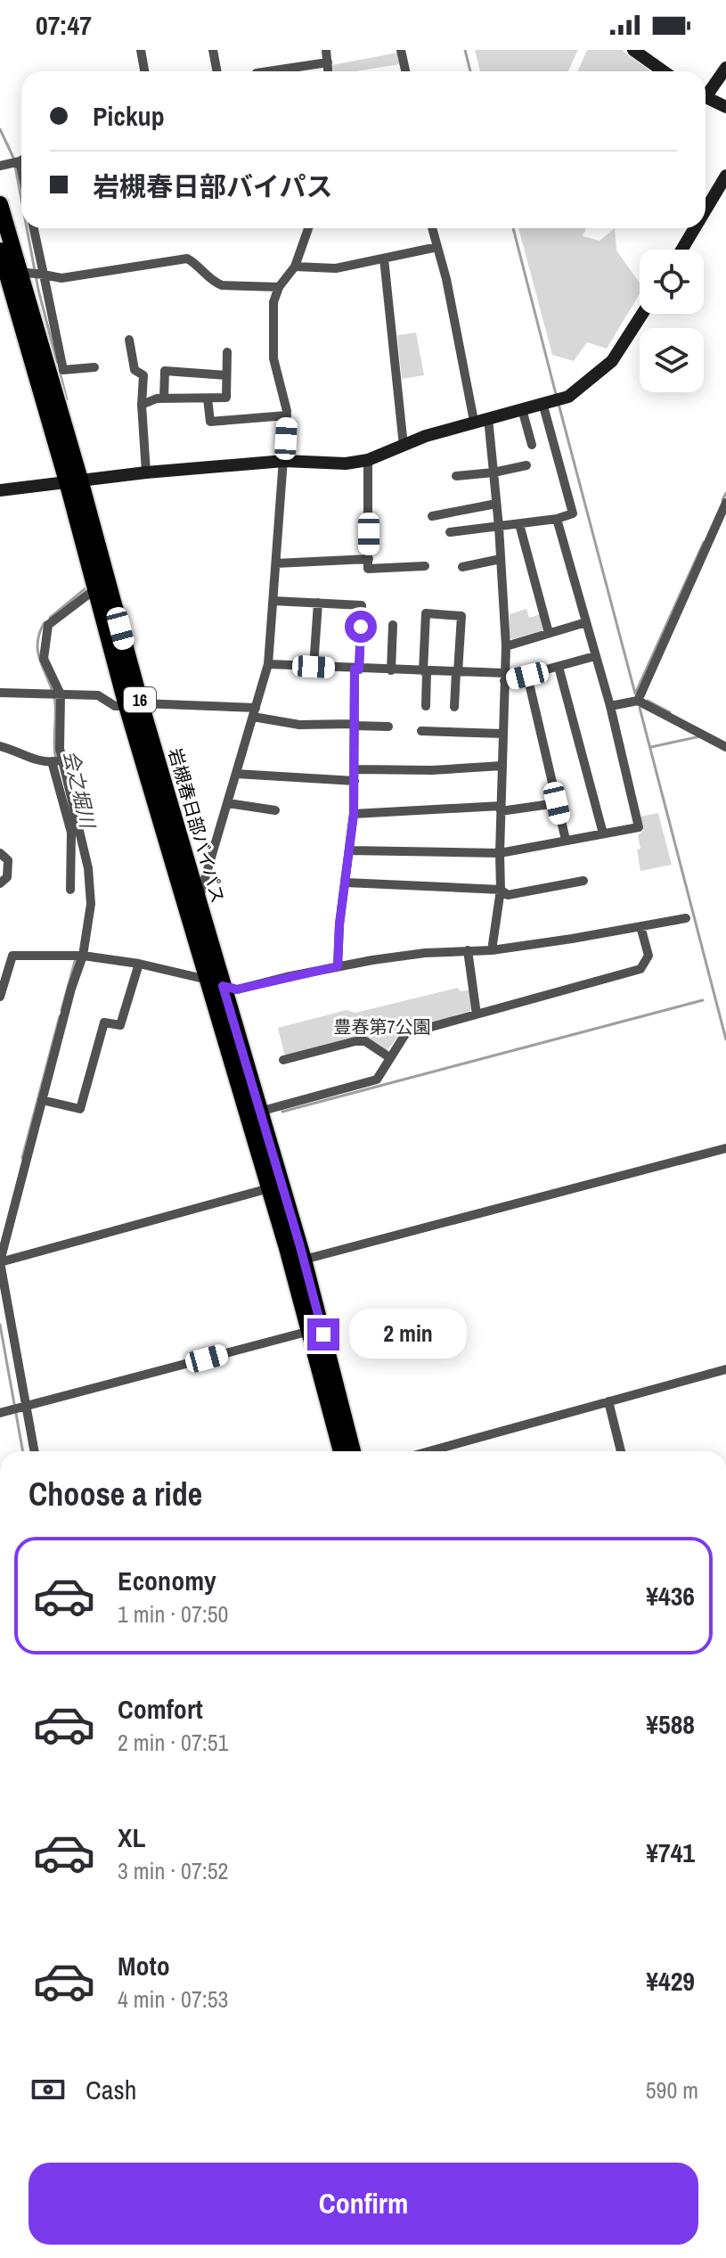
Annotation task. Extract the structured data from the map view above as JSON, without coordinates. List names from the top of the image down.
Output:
{
  "streets": {
    "highway": ["16", "岩槻春日部バイパス"]
  },
  "water": ["会之堀川"],
  "parks": ["豊春第7公園"],
  "page": {
    "status": "07:47",
    "banner": ["Pickup", "岩槻春日部バイパス"],
    "bubble": "2 min",
    "heading": "Choose a ride",
    "list": [
      {
        "name": "Economy",
        "note": "1 min · 07:50",
        "value": "¥436"
      },
      {
        "name": "Comfort",
        "note": "2 min · 07:51",
        "value": "¥588"
      },
      {
        "name": "XL",
        "note": "3 min · 07:52",
        "value": "¥741"
      },
      {
        "name": "Moto",
        "note": "4 min · 07:53",
        "value": "¥429"
      }
    ],
    "pay": ["Cash", "590 m"],
    "buttons": "Confirm"
  }
}
